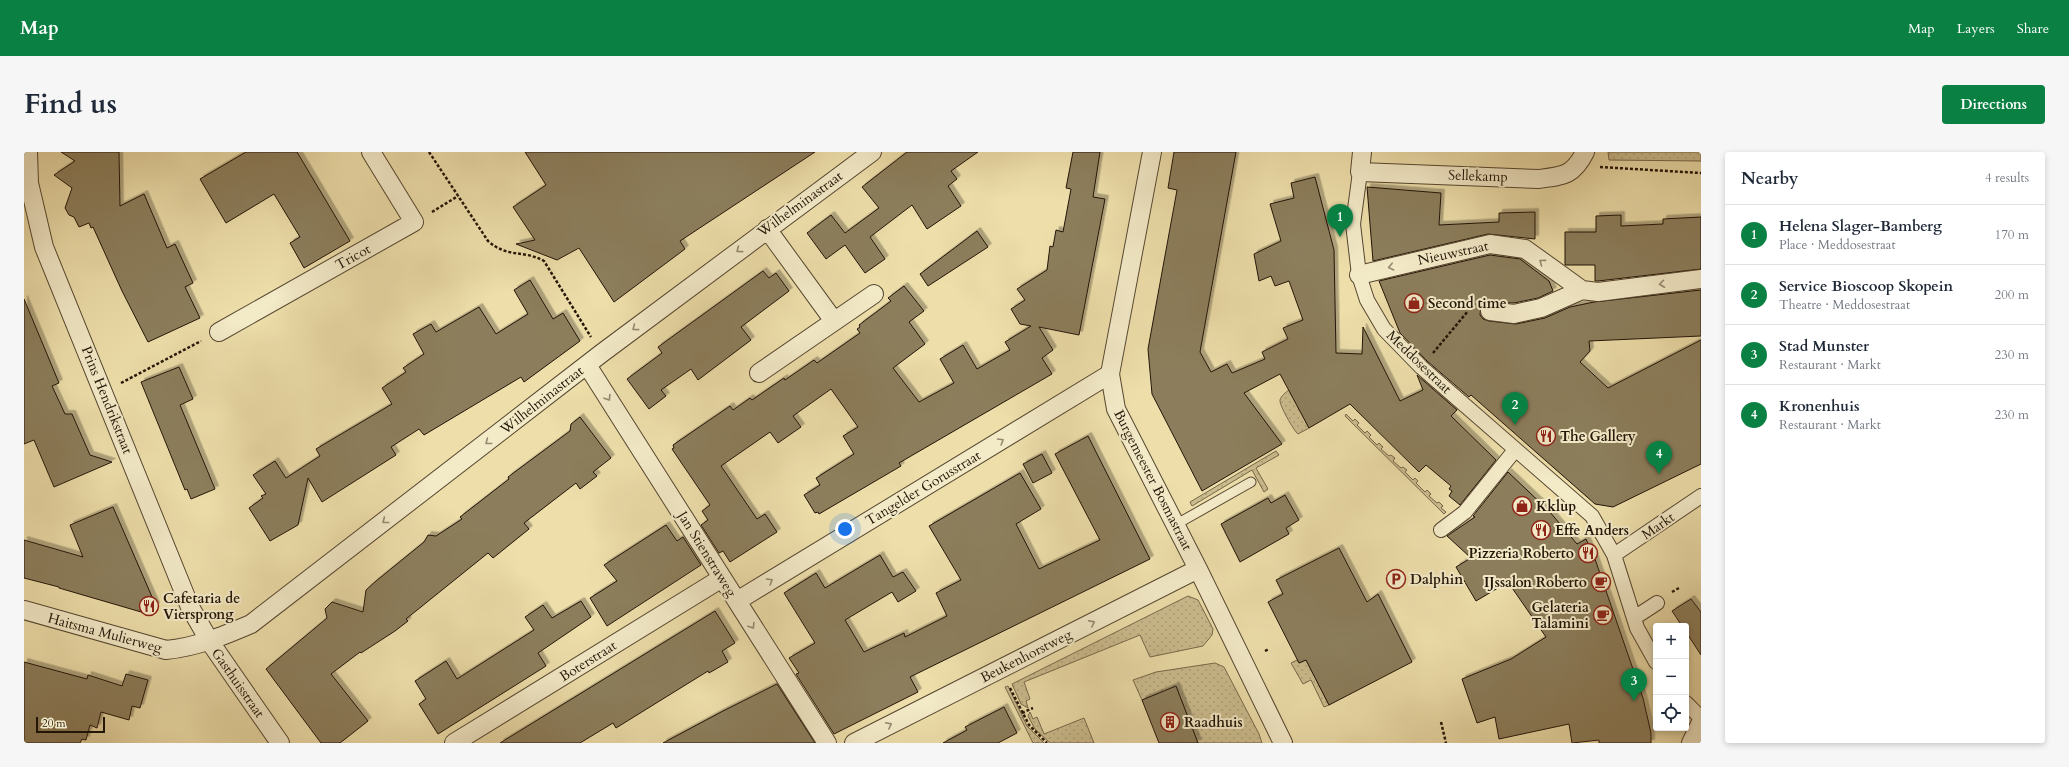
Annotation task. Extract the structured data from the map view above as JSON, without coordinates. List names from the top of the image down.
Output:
{
  "streets": {
    "street": [
      "Sellekamp",
      "Wilhelminastraat",
      "Nieuwstraat",
      "Tricot",
      "Meddosestraat",
      "Prins Hendrikstraat",
      "Burgemeester Bosmastraat",
      "Tangelder Gorusstraat",
      "Markt",
      "Jan Stienstraweg",
      "Haitsma Mulierweg",
      "Beukenhorstweg",
      "Boterstraat",
      "Gasthuisstraat"
    ]
  },
  "crossings": [
    ["Sellekamp", "Meddosestraat"],
    ["Wilhelminastraat", "Prins Hendrikstraat"],
    ["Wilhelminastraat", "Jan Stienstraweg"],
    ["Wilhelminastraat", "Haitsma Mulierweg"],
    ["Wilhelminastraat", "Gasthuisstraat"],
    ["Nieuwstraat", "Meddosestraat"],
    ["Meddosestraat", "Markt"],
    ["Prins Hendrikstraat", "Haitsma Mulierweg"],
    ["Prins Hendrikstraat", "Gasthuisstraat"],
    ["Burgemeester Bosmastraat", "Tangelder Gorusstraat"],
    ["Burgemeester Bosmastraat", "Beukenhorstweg"],
    ["Tangelder Gorusstraat", "Jan Stienstraweg"],
    ["Jan Stienstraweg", "Boterstraat"],
    ["Haitsma Mulierweg", "Gasthuisstraat"]
  ],
  "one_way": [
    "Wilhelminastraat",
    "Tangelder Gorusstraat",
    "Jan Stienstraweg",
    "Beukenhorstweg"
  ],
  "places": {
    "shop": ["Second time", "Kklup"],
    "restaurant": [
      "The Gallery",
      "Effe Anders",
      "Pizzeria Roberto",
      "Cafetaria de Viersprong"
    ],
    "parking": ["Dalphin"],
    "cafe": ["IJssalon Roberto", "Gelateria Talamini"],
    "building": ["Raadhuis"]
  },
  "scale_bar": "20 m",
  "page": {
    "header": "Map",
    "nav": ["Map", "Layers", "Share"],
    "title": "Find us",
    "buttons": "Directions",
    "heading": ["Nearby", "4 results"],
    "pins": [
      "1",
      "2",
      "4",
      "3"
    ],
    "list": [
      {
        "mark": "1",
        "name": "Helena Slager-Bamberg",
        "note": "Place · Meddosestraat",
        "value": "170 m"
      },
      {
        "mark": "2",
        "name": "Service Bioscoop Skopein",
        "note": "Theatre · Meddosestraat",
        "value": "200 m"
      },
      {
        "mark": "3",
        "name": "Stad Munster",
        "note": "Restaurant · Markt",
        "value": "230 m"
      },
      {
        "mark": "4",
        "name": "Kronenhuis",
        "note": "Restaurant · Markt",
        "value": "230 m"
      }
    ],
    "map_buttons": ["+", "−"],
    "scale": "20 m"
  }
}
